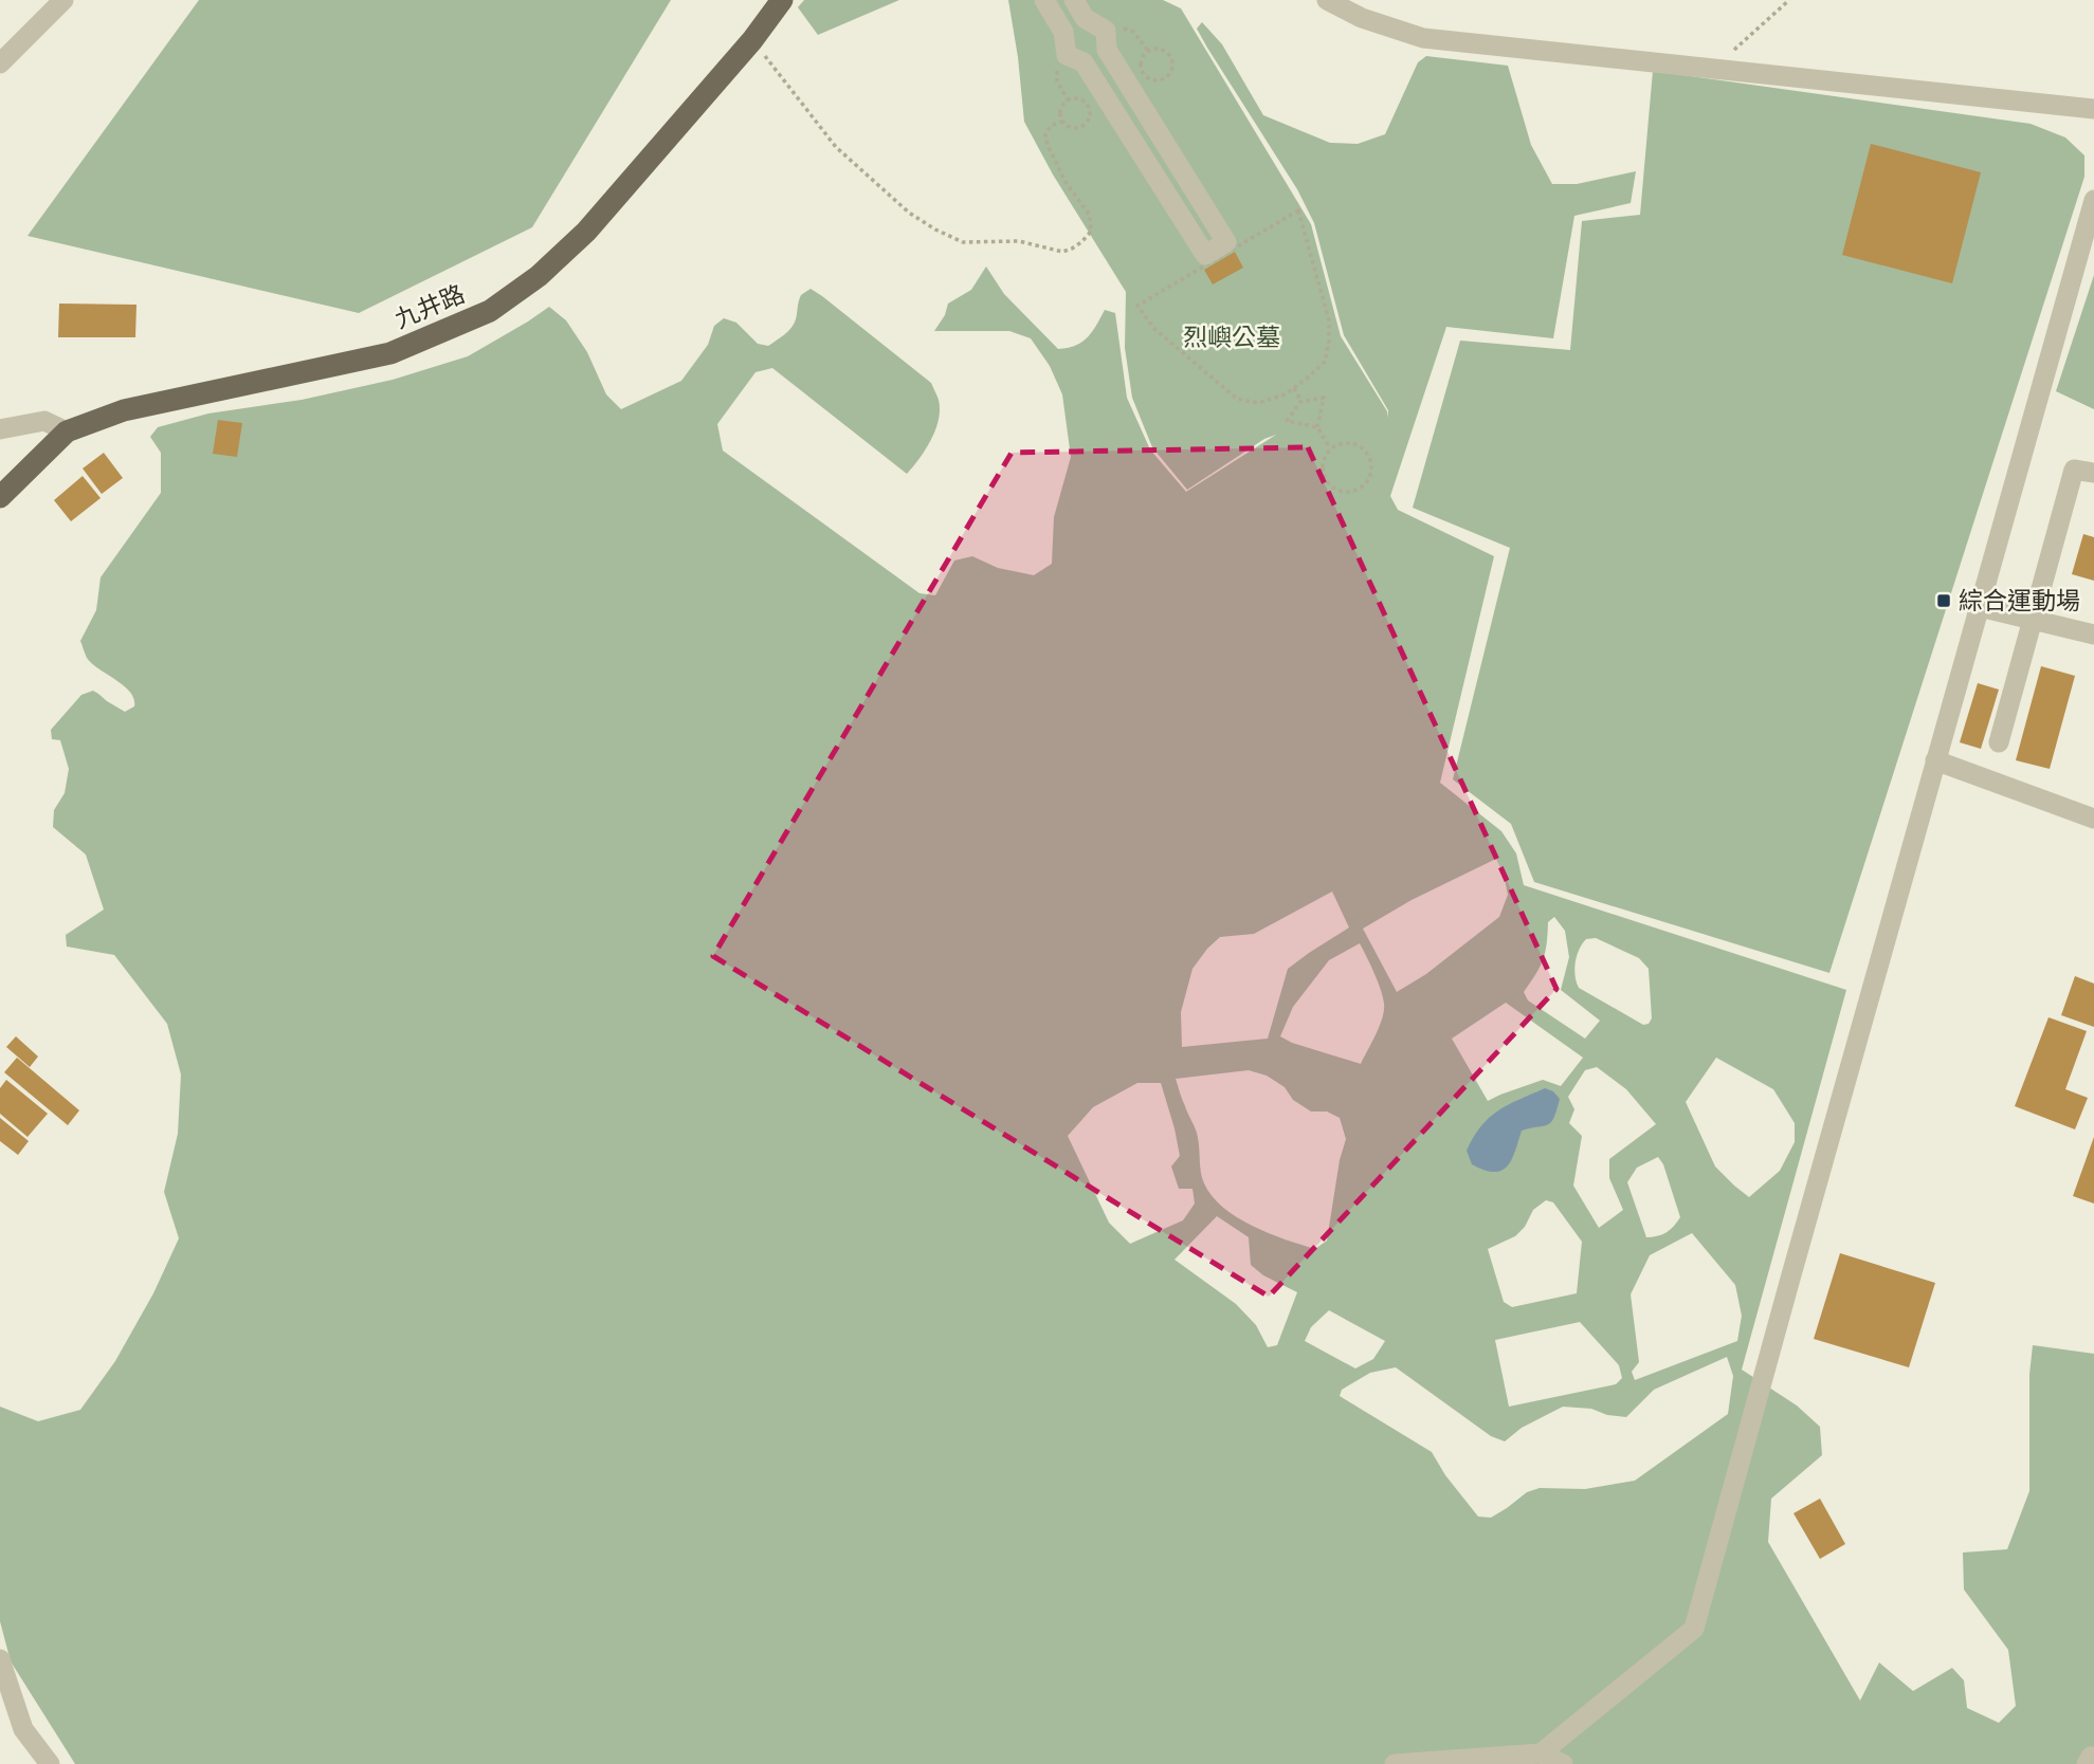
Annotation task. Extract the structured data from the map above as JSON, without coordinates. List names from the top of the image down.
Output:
{
  "streets": {
    "main road": ["九井路"]
  },
  "parks": ["烈嶼公墓"],
  "places": {
    "transit": ["綜合運動場"]
  }
}
